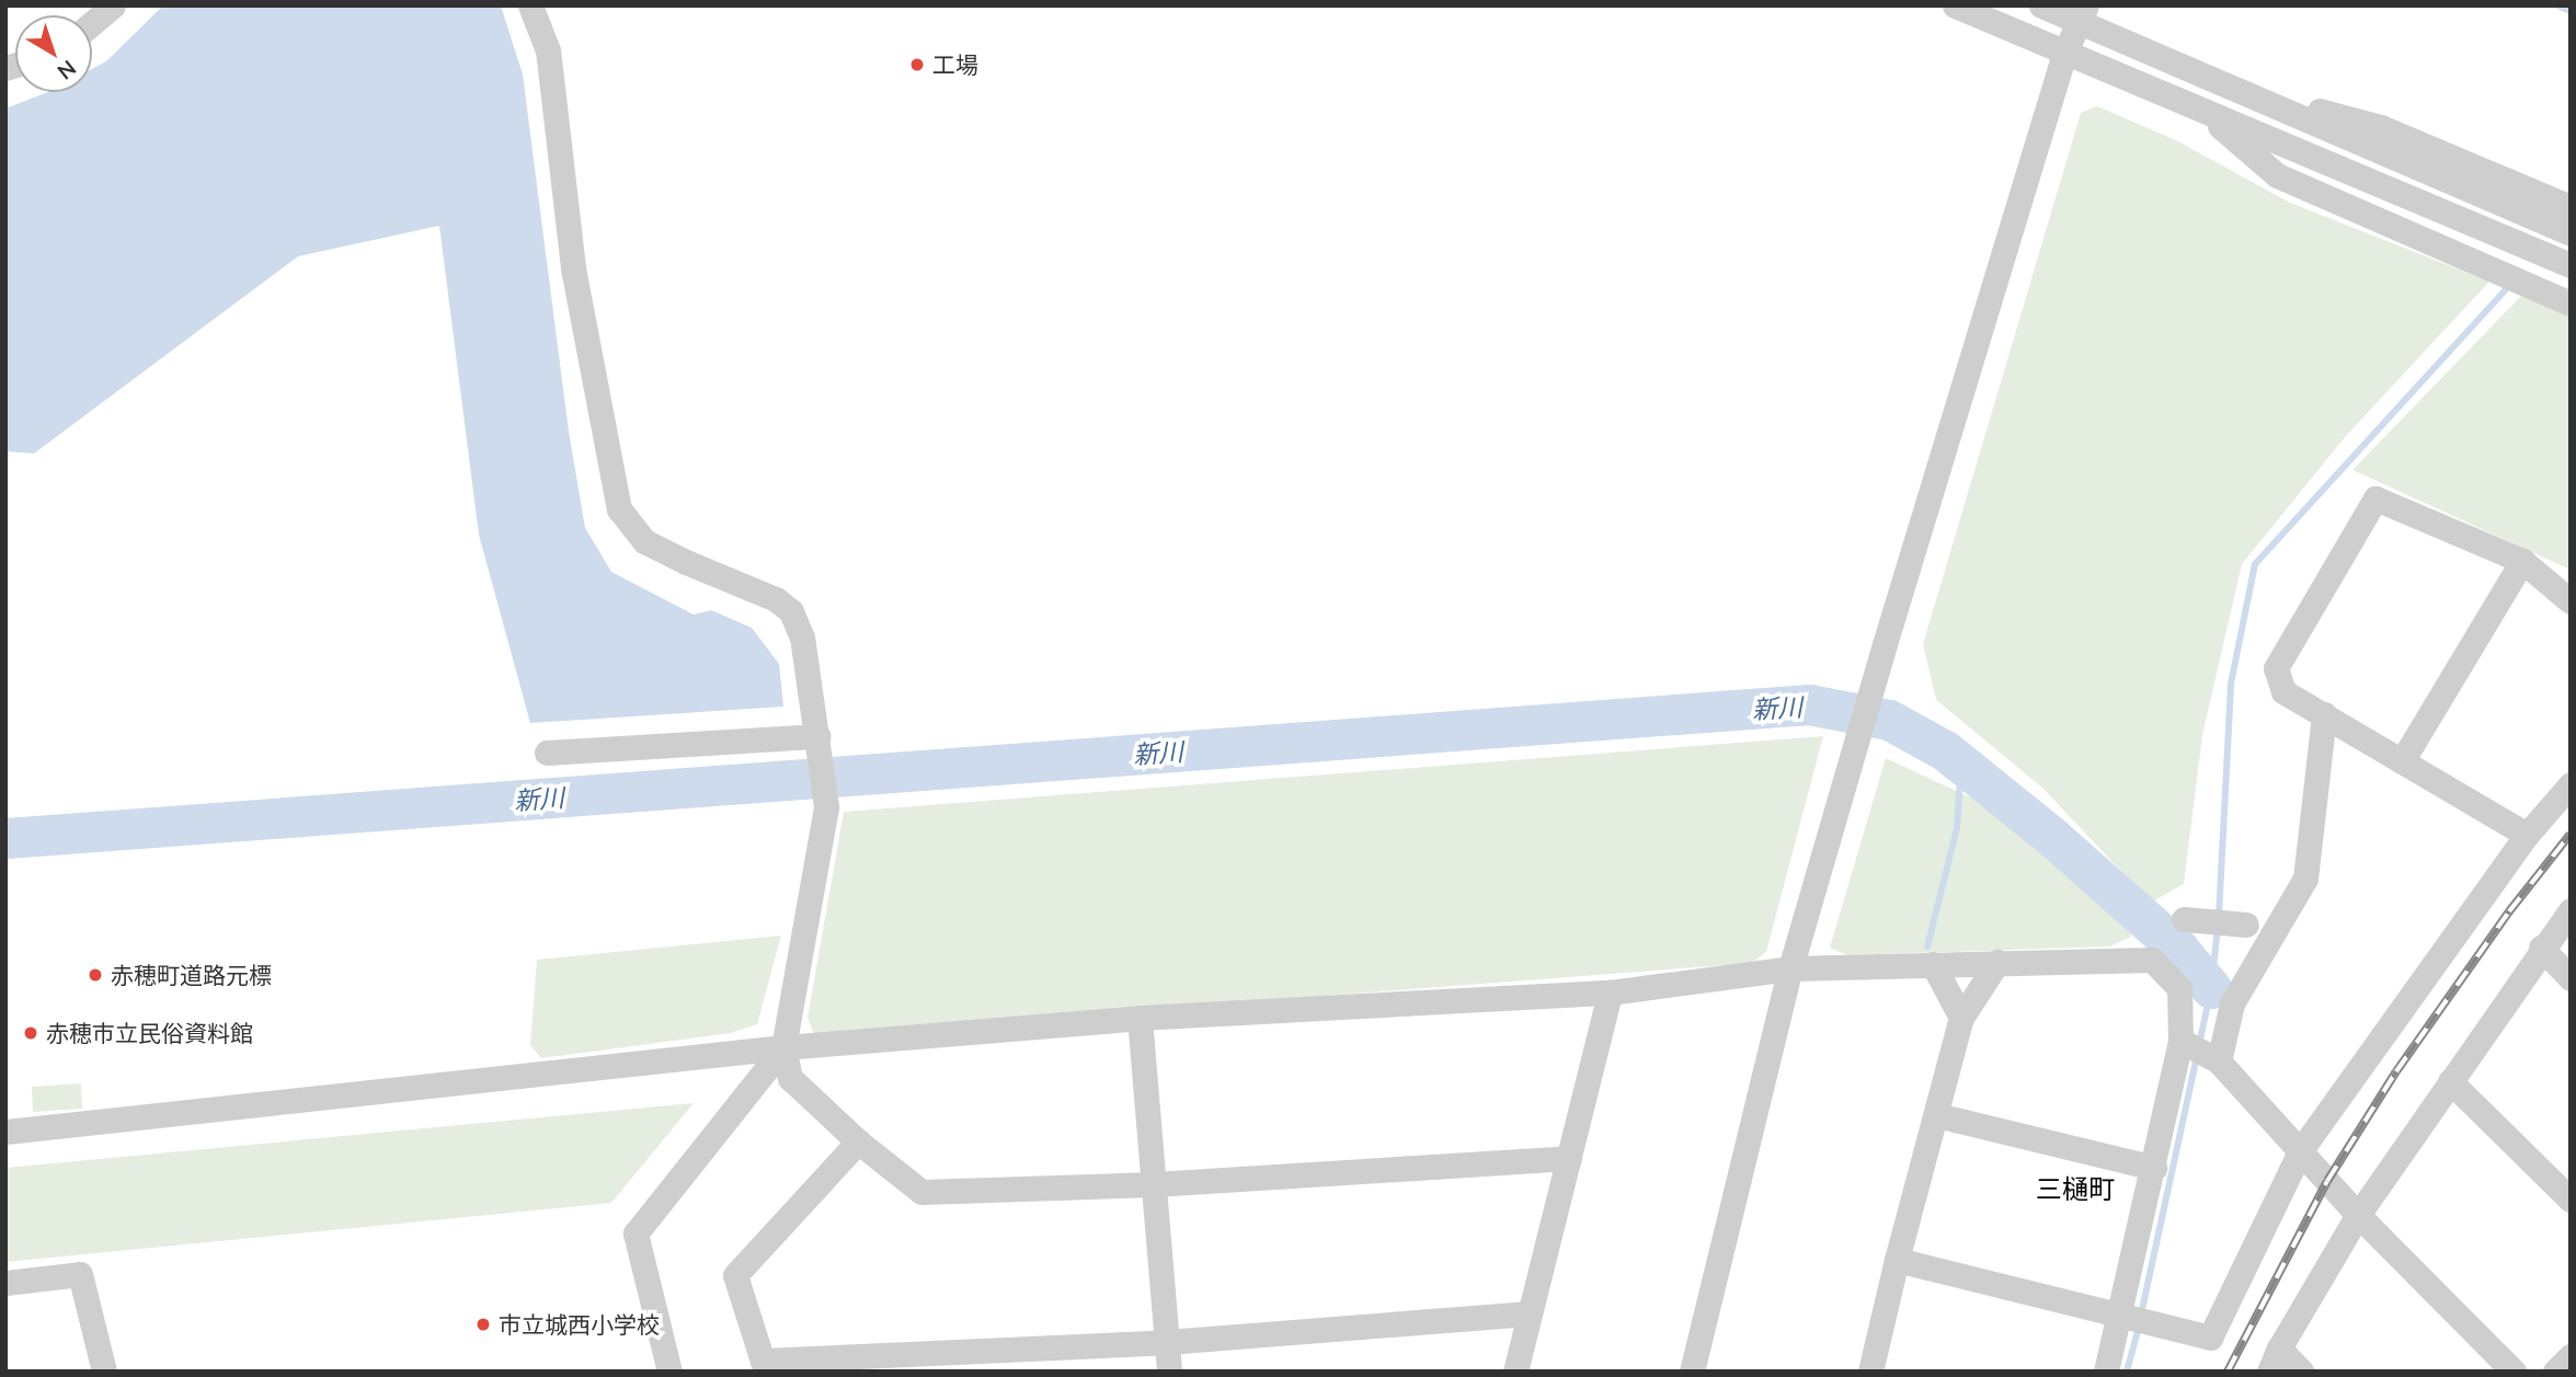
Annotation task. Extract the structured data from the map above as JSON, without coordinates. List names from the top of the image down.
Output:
{
  "districts": ["三樋町"],
  "water": ["新川"],
  "places": [
    "工場",
    "赤穂町道路元標",
    "赤穂市立民俗資料館",
    "市立城西小学校"
  ],
  "north": "bottom right"
}
